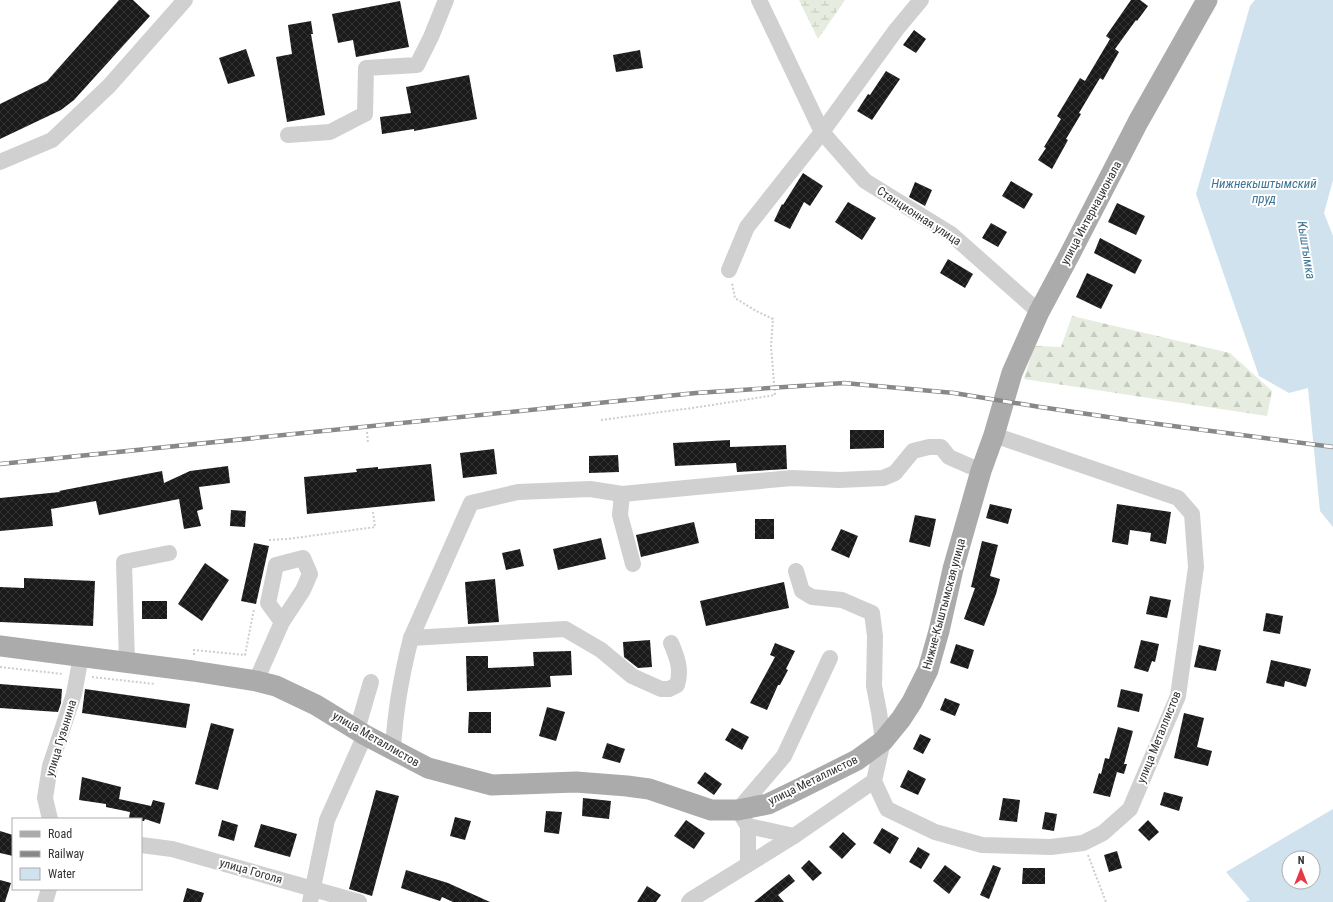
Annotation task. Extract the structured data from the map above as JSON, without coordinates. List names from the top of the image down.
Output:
{
  "streets": {
    "main road": ["улица Интернационала", "Нижне-Кыштымская улица", "улица Металлистов"],
    "street": ["Станционная улица", "улица Гузынина", "улица Гоголя"]
  },
  "crossings": [
    ["улица Интернационала", "Станционная улица"],
    ["улица Интернационала", "Нижне-Кыштымская улица"],
    ["улица Интернационала", "улица Металлистов"],
    ["Нижне-Кыштымская улица", "улица Металлистов"],
    ["улица Металлистов", "улица Гузынина"]
  ],
  "water": ["Нижнекыштымский пруд", "Кыштымка"],
  "legend": ["Road", "Railway", "Water"],
  "north": "top"
}
